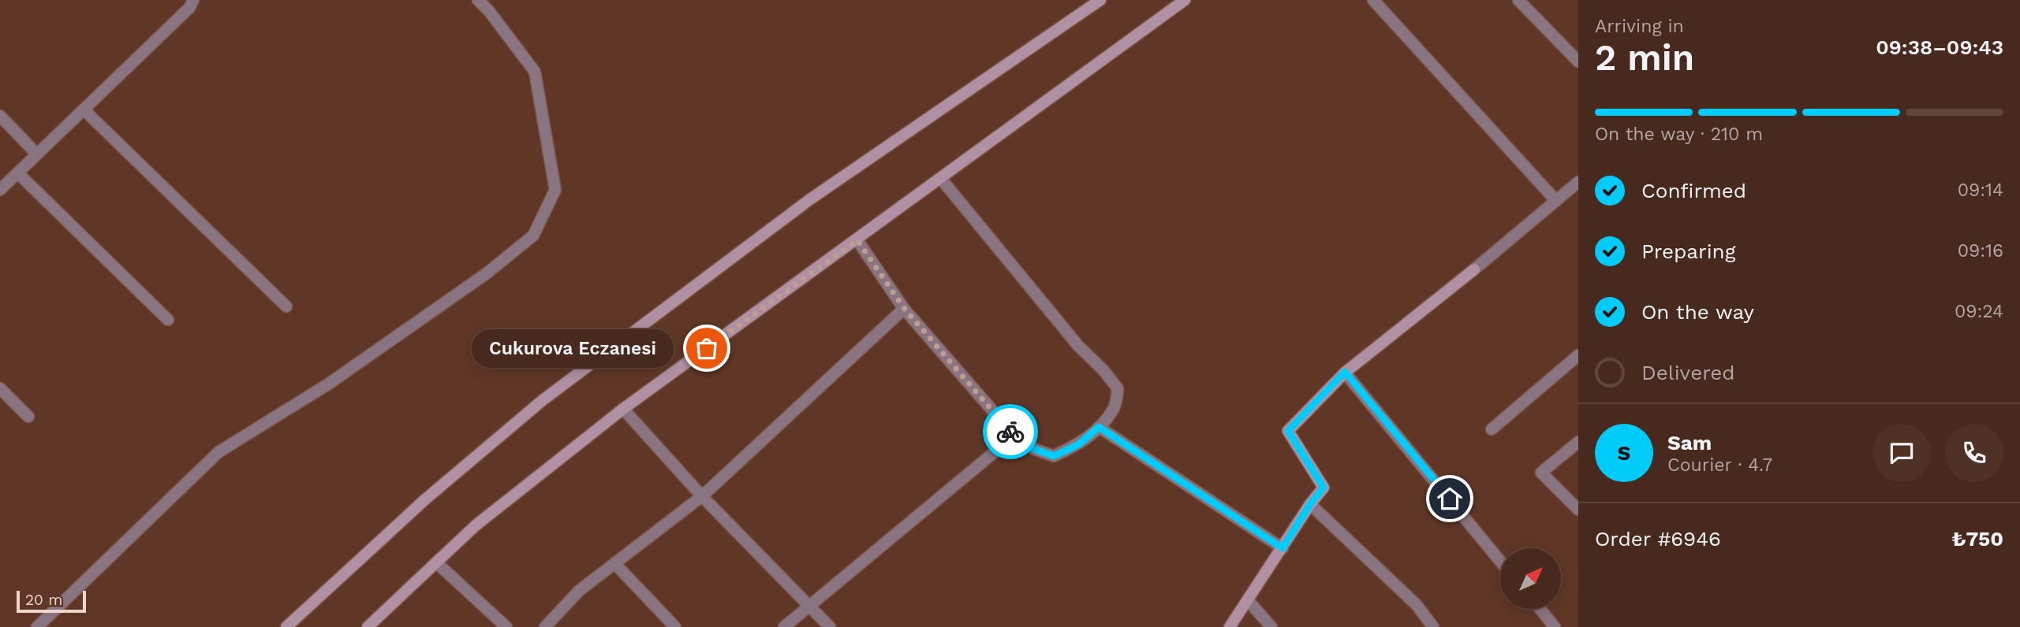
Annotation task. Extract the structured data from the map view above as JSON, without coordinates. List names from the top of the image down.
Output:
{
  "places": ["Cukurova Eczanesi"],
  "scale_bar": "20 m",
  "north": "top right",
  "page": {
    "heading": ["2 min", "Arriving in", "09:38–09:43"],
    "panel": [
      "Sam",
      "Courier · 4.7",
      "Order #6946",
      "₺750"
    ],
    "bar": "On the way · 210 m",
    "list": [
      ["Confirmed", "09:14"],
      ["Preparing", "09:16"],
      ["On the way", "09:24"],
      "Delivered"
    ],
    "bubble": "Cukurova Eczanesi",
    "round": "S",
    "scale": "20 m"
  }
}
